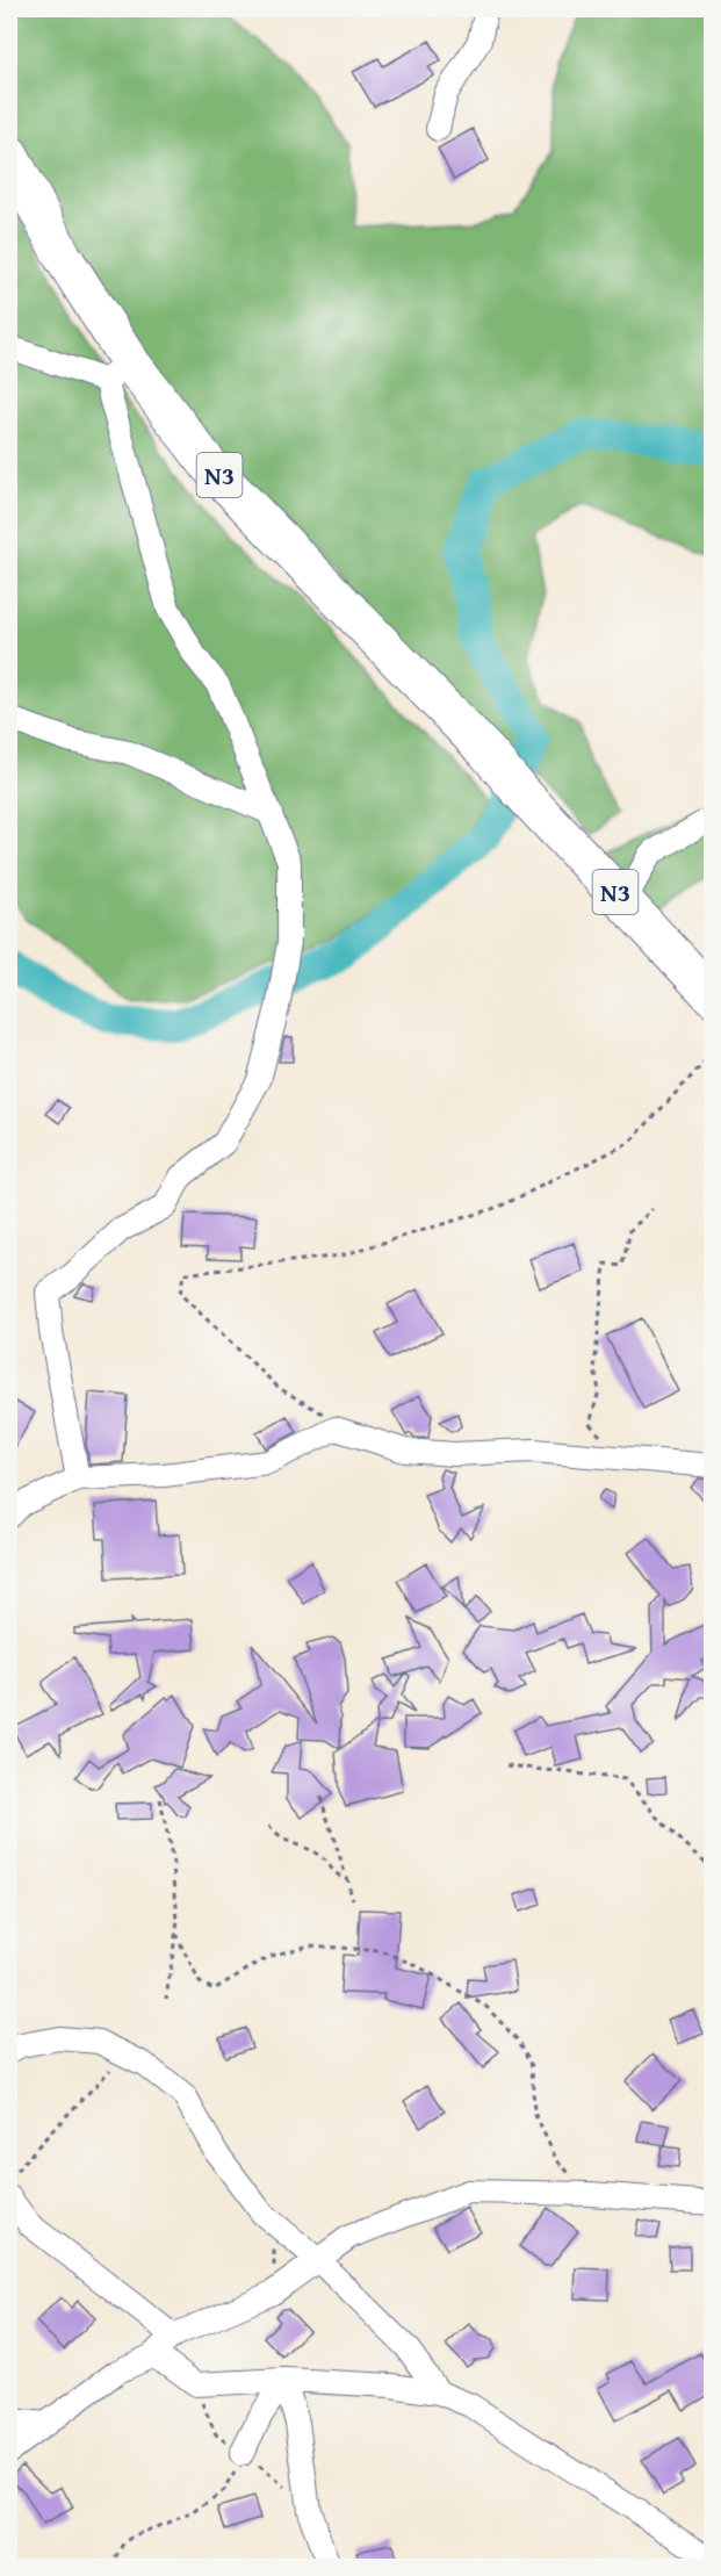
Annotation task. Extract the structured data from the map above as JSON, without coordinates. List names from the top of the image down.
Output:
{
  "streets": {
    "highway": ["N3"]
  }
}
